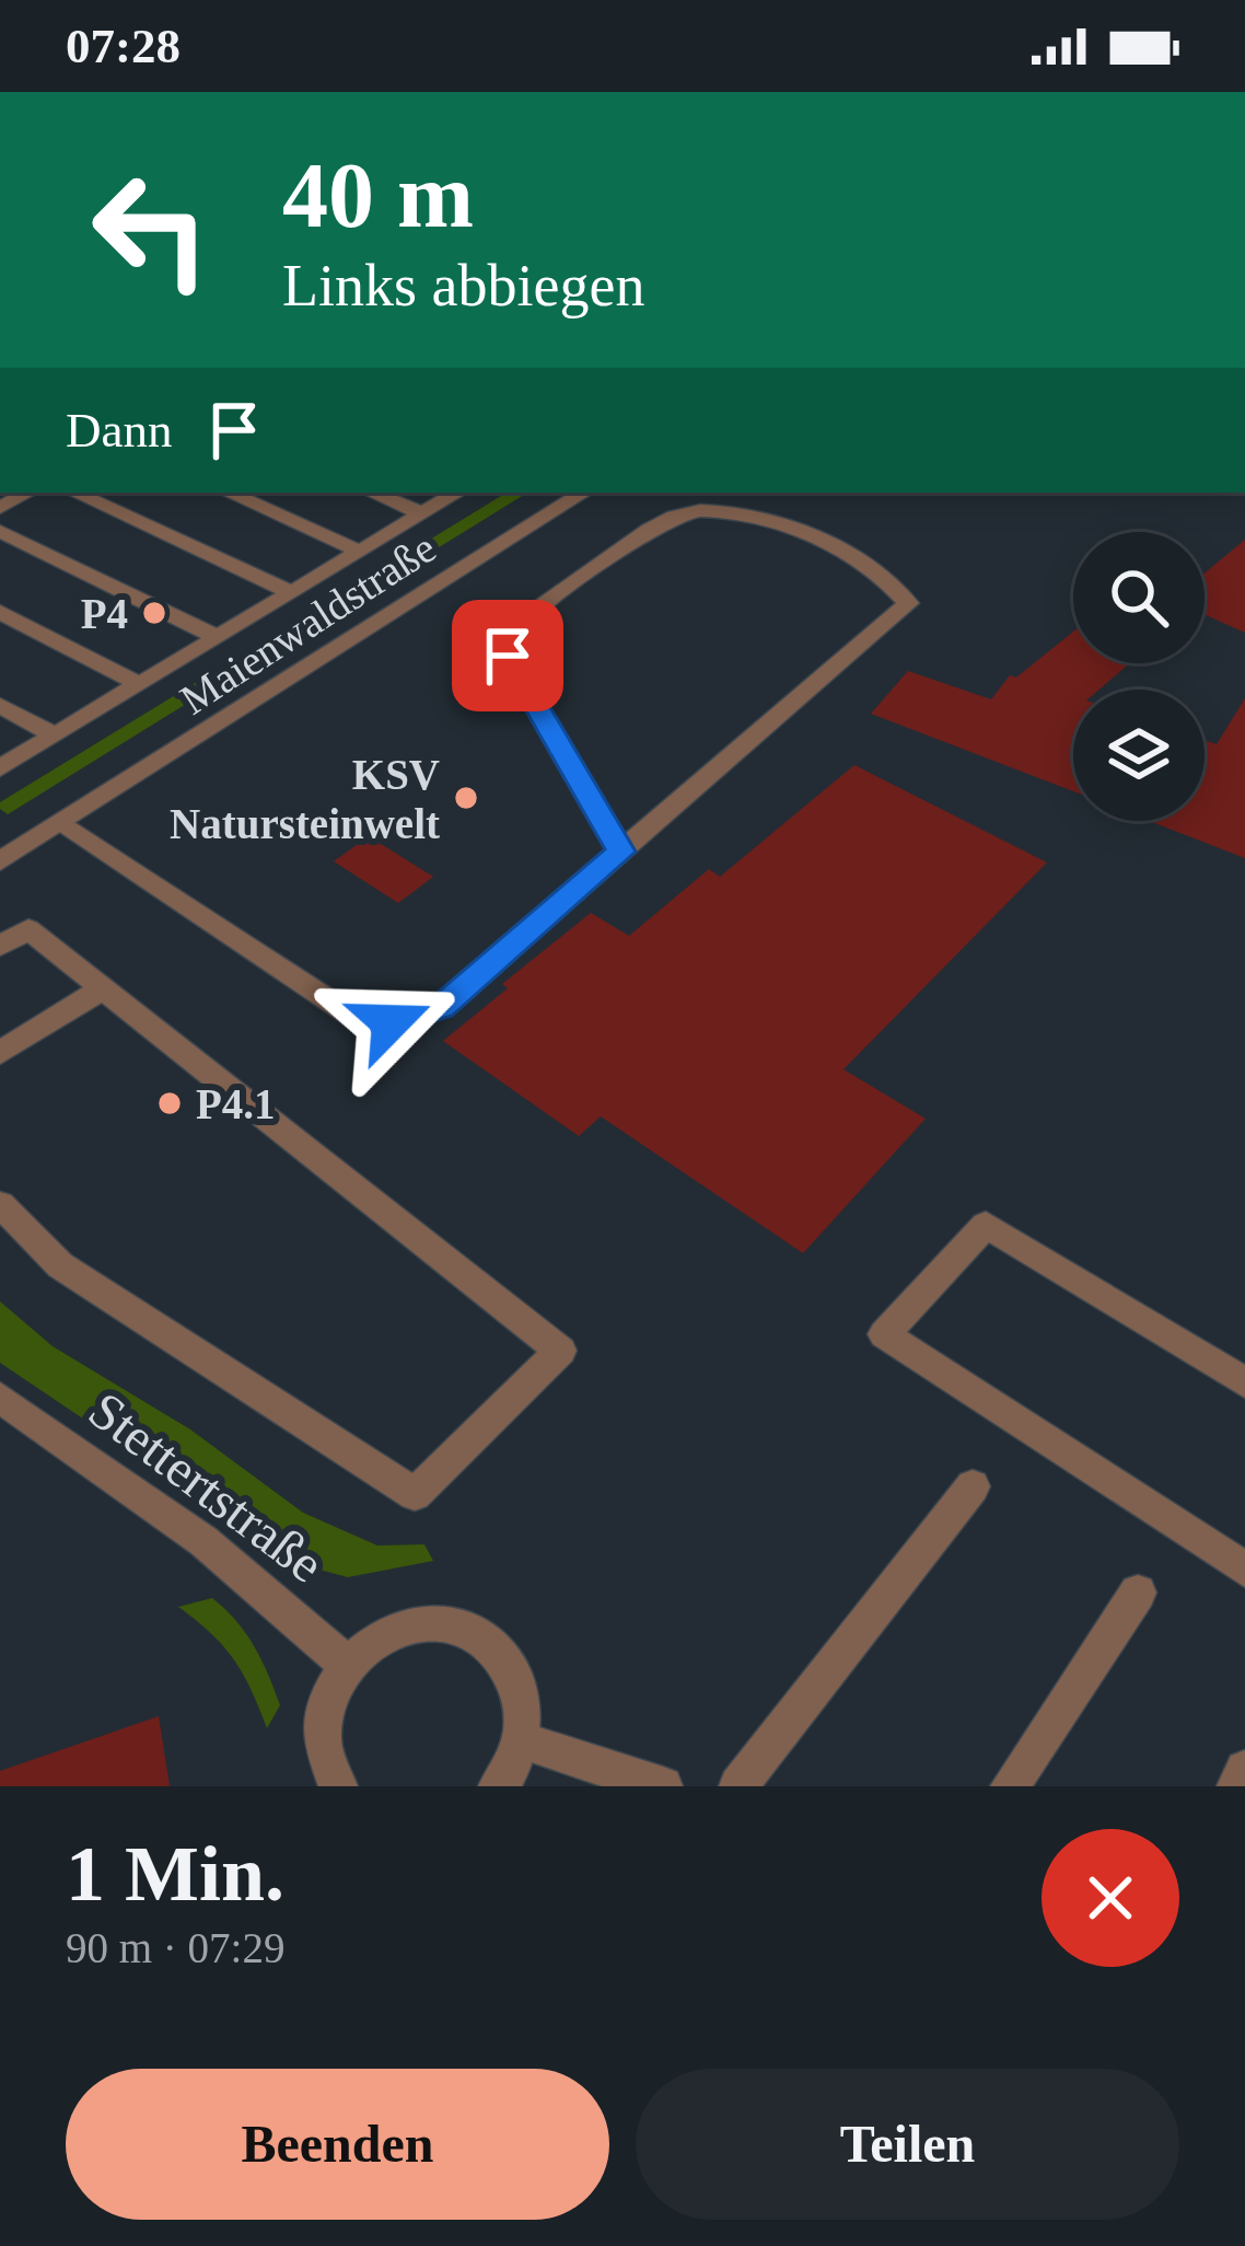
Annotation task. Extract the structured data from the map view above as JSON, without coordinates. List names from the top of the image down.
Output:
{
  "streets": {
    "street": ["Maienwaldstraße", "Stettertstraße"]
  },
  "places": ["P4", "KSV Natursteinwelt", "P4.1"],
  "page": {
    "status": "07:28",
    "turn": ["40 m", "Links abbiegen"],
    "then": "Dann",
    "heading": ["1 Min.", "90 m · 07:29"],
    "buttons": ["Beenden", "Teilen"]
  }
}
